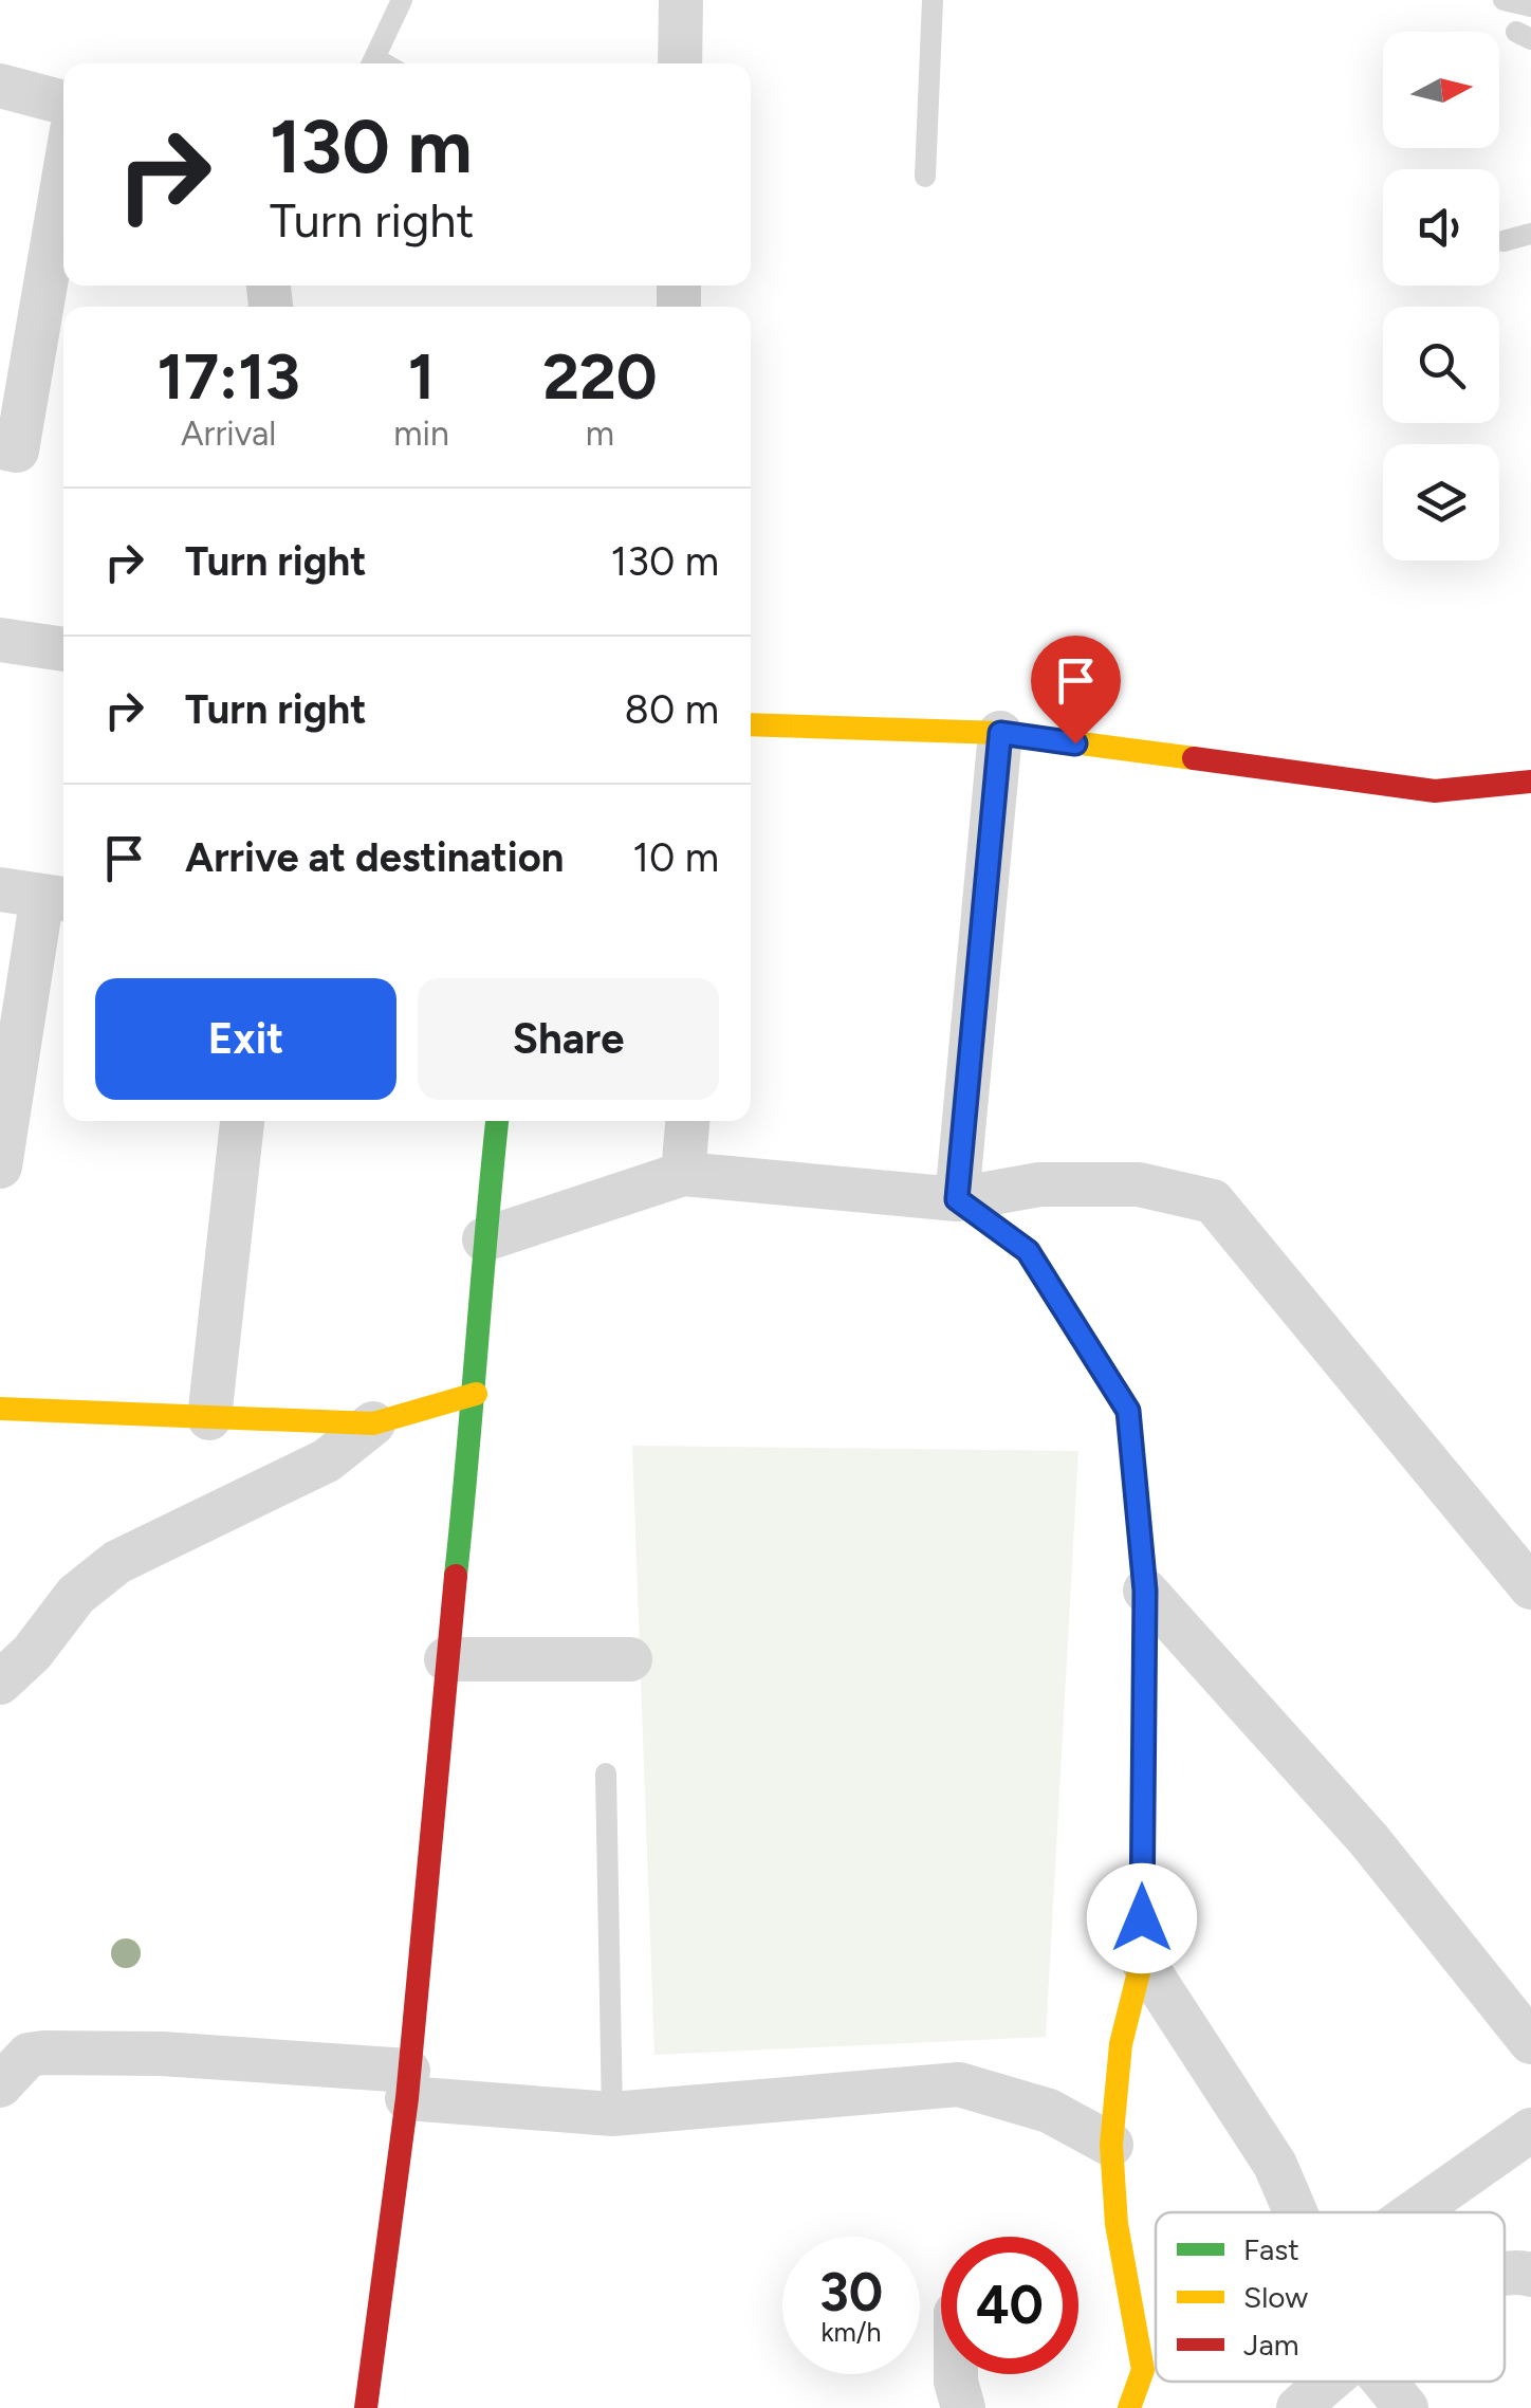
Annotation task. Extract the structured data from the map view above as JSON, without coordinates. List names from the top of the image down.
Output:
{
  "legend": ["Fast", "Slow", "Jam"],
  "north": "right",
  "page": {
    "turn": ["130 m", "Turn right"],
    "eta": [
      "17:13",
      "Arrival",
      "1",
      "min",
      "220",
      "m"
    ],
    "list": [
      {
        "name": "Turn right",
        "value": "130 m"
      },
      {
        "name": "Turn right",
        "value": "80 m"
      },
      {
        "name": "Arrive at destination",
        "value": "10 m"
      }
    ],
    "buttons": ["Exit", "Share"],
    "speed": "30 km/h",
    "limit": "40"
  }
}
